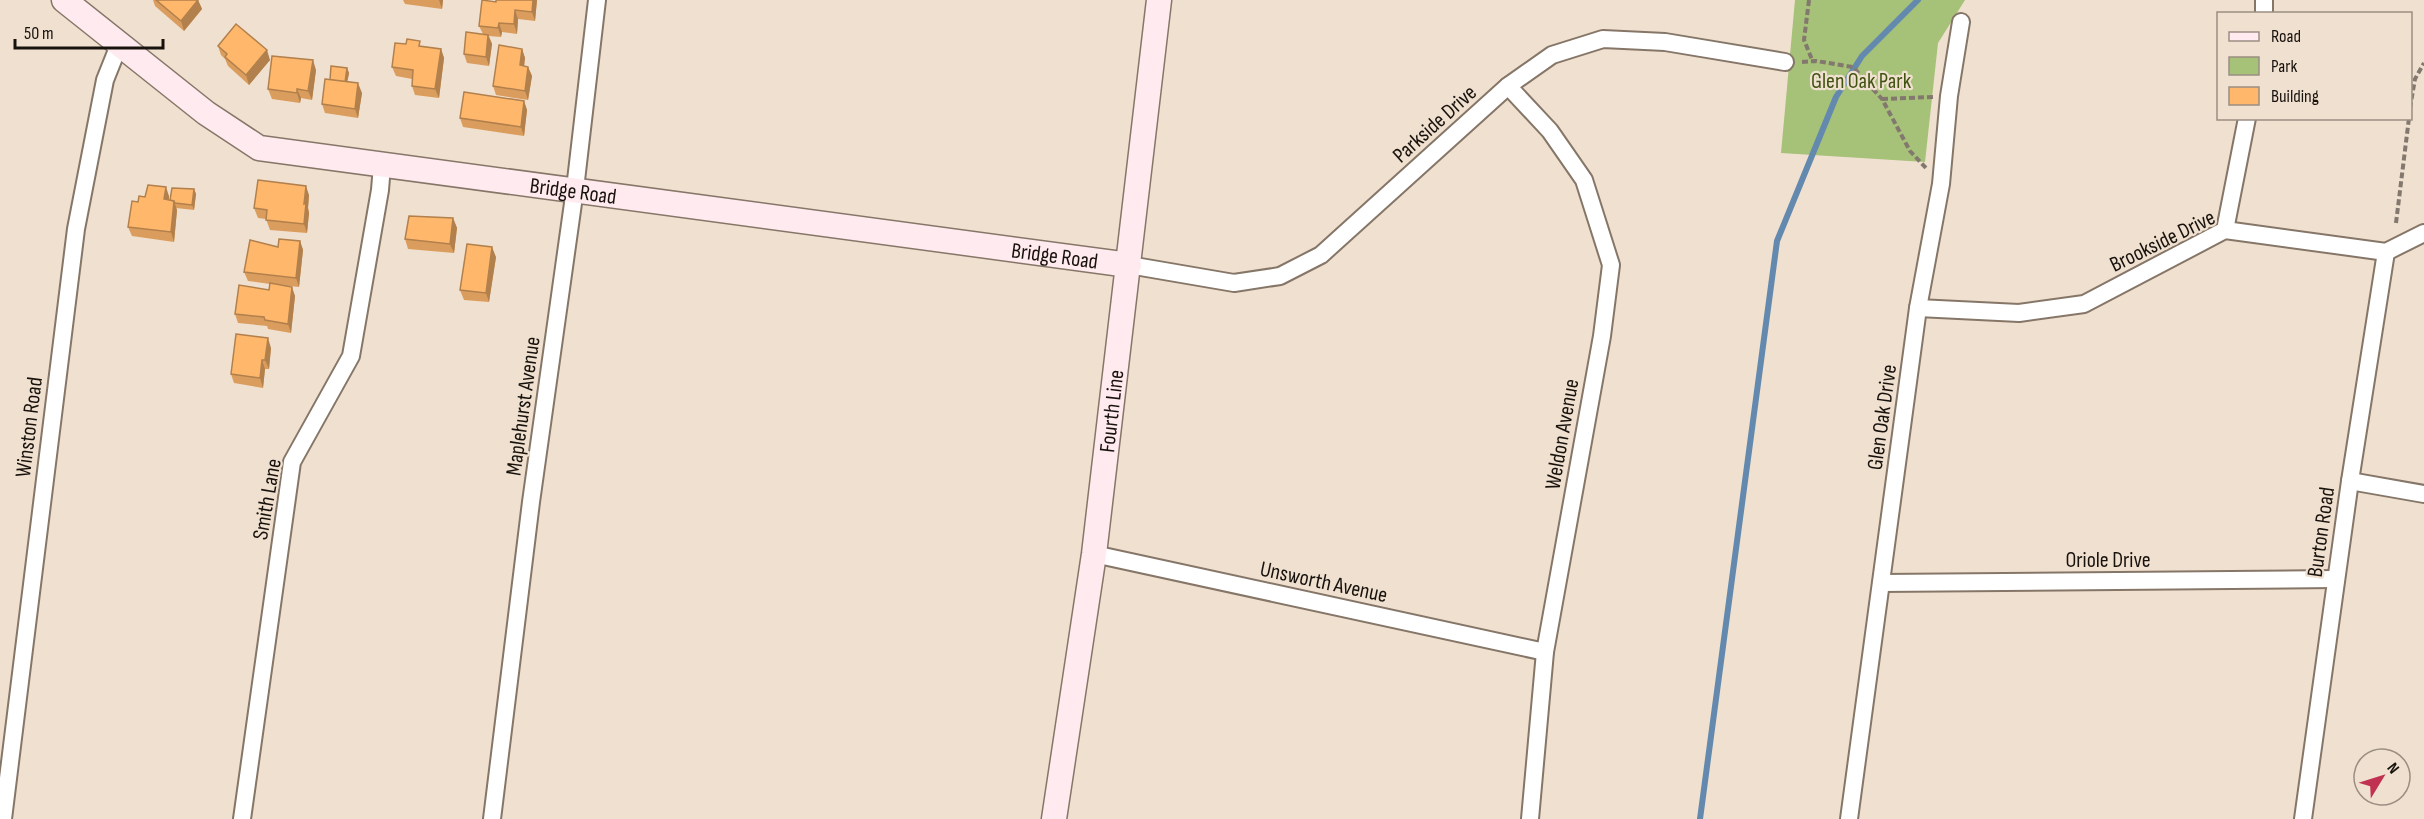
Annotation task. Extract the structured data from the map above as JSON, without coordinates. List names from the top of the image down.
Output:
{
  "streets": {
    "street": [
      "Parkside Drive",
      "Bridge Road",
      "Brookside Drive",
      "Maplehurst Avenue",
      "Fourth Line",
      "Glen Oak Drive",
      "Winston Road",
      "Weldon Avenue",
      "Smith Lane",
      "Burton Road",
      "Oriole Drive",
      "Unsworth Avenue"
    ]
  },
  "crossings": [
    ["Parkside Drive", "Bridge Road"],
    ["Parkside Drive", "Fourth Line"],
    ["Parkside Drive", "Weldon Avenue"],
    ["Bridge Road", "Maplehurst Avenue"],
    ["Bridge Road", "Fourth Line"],
    ["Bridge Road", "Winston Road"],
    ["Bridge Road", "Smith Lane"],
    ["Brookside Drive", "Glen Oak Drive"],
    ["Brookside Drive", "Burton Road"],
    ["Fourth Line", "Unsworth Avenue"],
    ["Glen Oak Drive", "Oriole Drive"],
    ["Weldon Avenue", "Unsworth Avenue"],
    ["Burton Road", "Oriole Drive"]
  ],
  "parks": ["Glen Oak Park"],
  "legend": ["Road", "Park", "Building"],
  "scale_bar": "50 m",
  "north": "top right"
}
